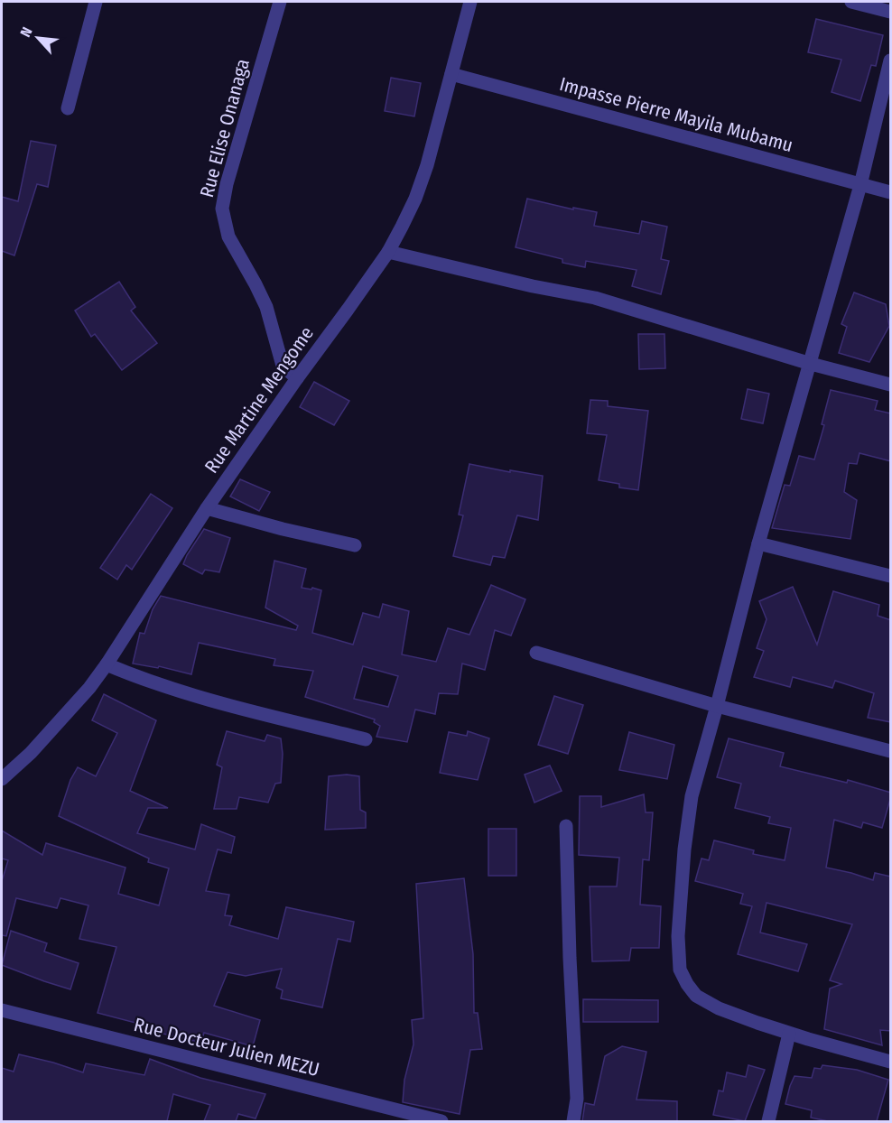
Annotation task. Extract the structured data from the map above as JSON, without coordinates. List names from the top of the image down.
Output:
{
  "streets": {
    "street": [
      "Impasse Pierre Mayila Mubamu",
      "Rue Elise Onanaga",
      "Rue Martine Mengome",
      "Rue Docteur Julien MEZU"
    ]
  },
  "crossings": [
    ["Impasse Pierre Mayila Mubamu", "Rue Martine Mengome"],
    ["Rue Elise Onanaga", "Rue Martine Mengome"]
  ],
  "north": "top left"
}
